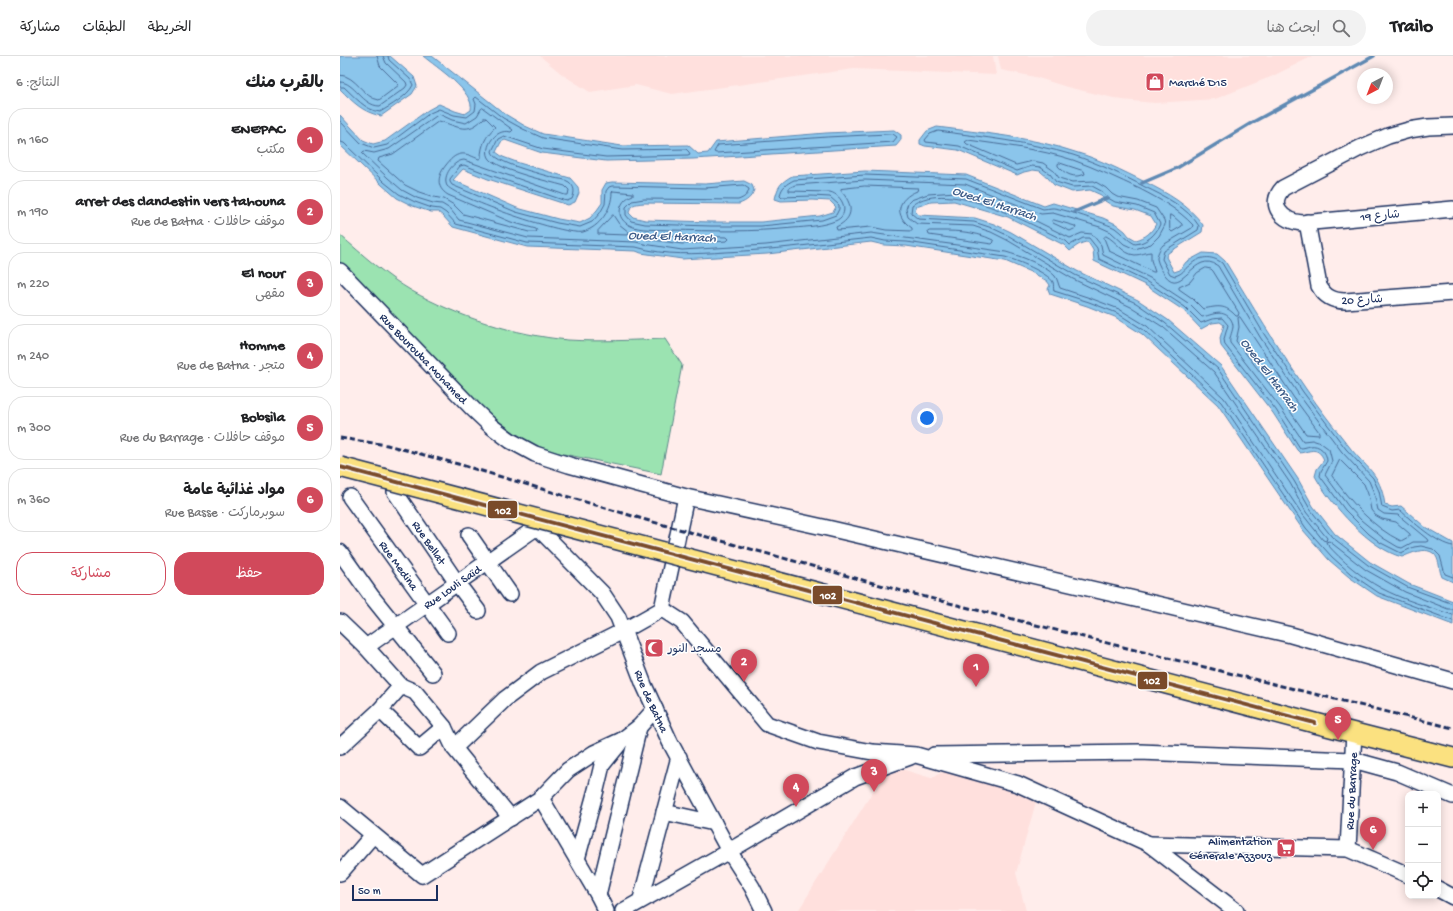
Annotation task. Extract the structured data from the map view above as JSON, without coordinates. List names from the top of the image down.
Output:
{
  "streets": {
    "street": [
      "شارع 19",
      "شارع 20",
      "Rue Bourouba Mohamed",
      "Rue Bellat",
      "Rue Medina",
      "Rue Louli Saïd",
      "Rue de Batna",
      "Rue du Barrage"
    ]
  },
  "crossings": [
    ["شارع 19", "شارع 20"],
    ["Rue Bellat", "Rue Louli Saïd"],
    ["Rue Medina", "Rue Louli Saïd"],
    ["Rue Louli Saïd", "Rue de Batna"]
  ],
  "water": ["Oued El Harrach"],
  "places": {
    "shop": ["Marché D15"],
    "mosque": ["مسجد النور"],
    "supermarket": ["Alimentation Génerale Azzouz"]
  },
  "lines": ["transit line 102"],
  "scale_bar": "50 m",
  "north": "bottom left",
  "page": {
    "header": "Trailo",
    "search": "ابحث هنا",
    "nav": ["الخريطة", "الطبقات", "مشاركة"],
    "heading": ["بالقرب منك", "النتائج: 6"],
    "list": [
      {
        "mark": "1",
        "name": "ENEPAC",
        "note": "مكتب",
        "value": "160 m"
      },
      {
        "mark": "2",
        "name": "arret des clandestin vers tahouna",
        "note": "موقف حافلات · Rue de Batna",
        "value": "190 m"
      },
      {
        "mark": "3",
        "name": "El nour",
        "note": "مقهى",
        "value": "220 m"
      },
      {
        "mark": "4",
        "name": "Homme",
        "note": "متجر · Rue de Batna",
        "value": "240 m"
      },
      {
        "mark": "5",
        "name": "Bobsila",
        "note": "موقف حافلات · Rue du Barrage",
        "value": "300 m"
      },
      {
        "mark": "6",
        "name": "مواد غذائية عامة",
        "note": "سوبرماركت · Rue Basse",
        "value": "360 m"
      }
    ],
    "buttons": ["حفظ", "مشاركة"],
    "pins": [
      "2",
      "1",
      "5",
      "3",
      "4",
      "6"
    ],
    "map_buttons": ["+", "−"],
    "scale": "50 m"
  }
}
